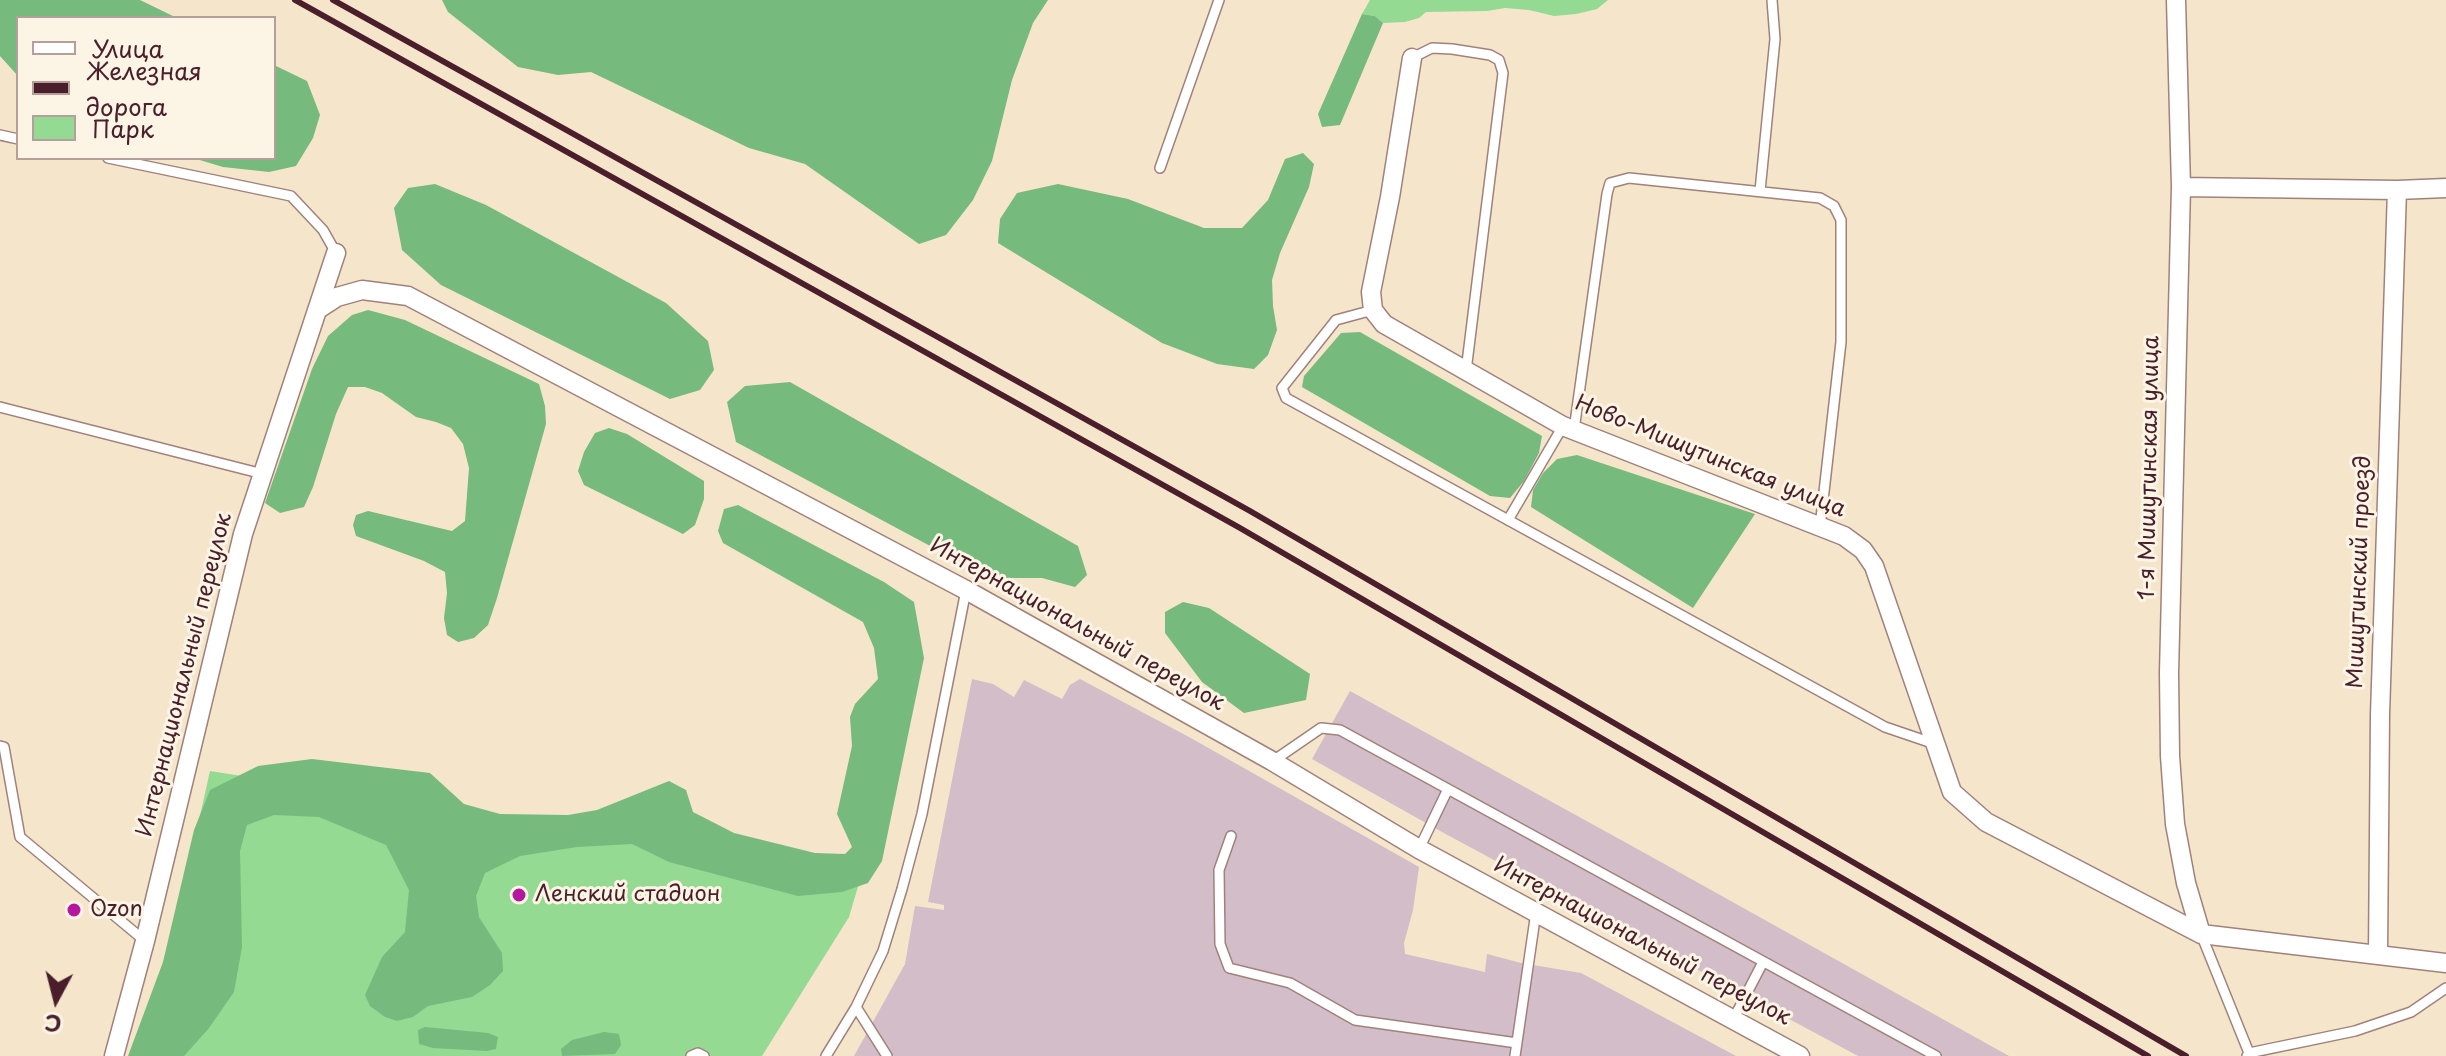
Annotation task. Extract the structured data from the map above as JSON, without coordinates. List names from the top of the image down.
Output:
{
  "streets": {
    "street": [
      "Ново-Мишутинская улица",
      "1-я Мишутинская улица",
      "Мишутинский проезд",
      "Интернациональный переулок"
    ]
  },
  "crossings": [
    ["Ново-Мишутинская улица", "1-я Мишутинская улица"]
  ],
  "places": ["Ленский стадион", "Ozon"],
  "legend": ["Улица", "Железная дорога", "Парк"],
  "north": "bottom"
}
